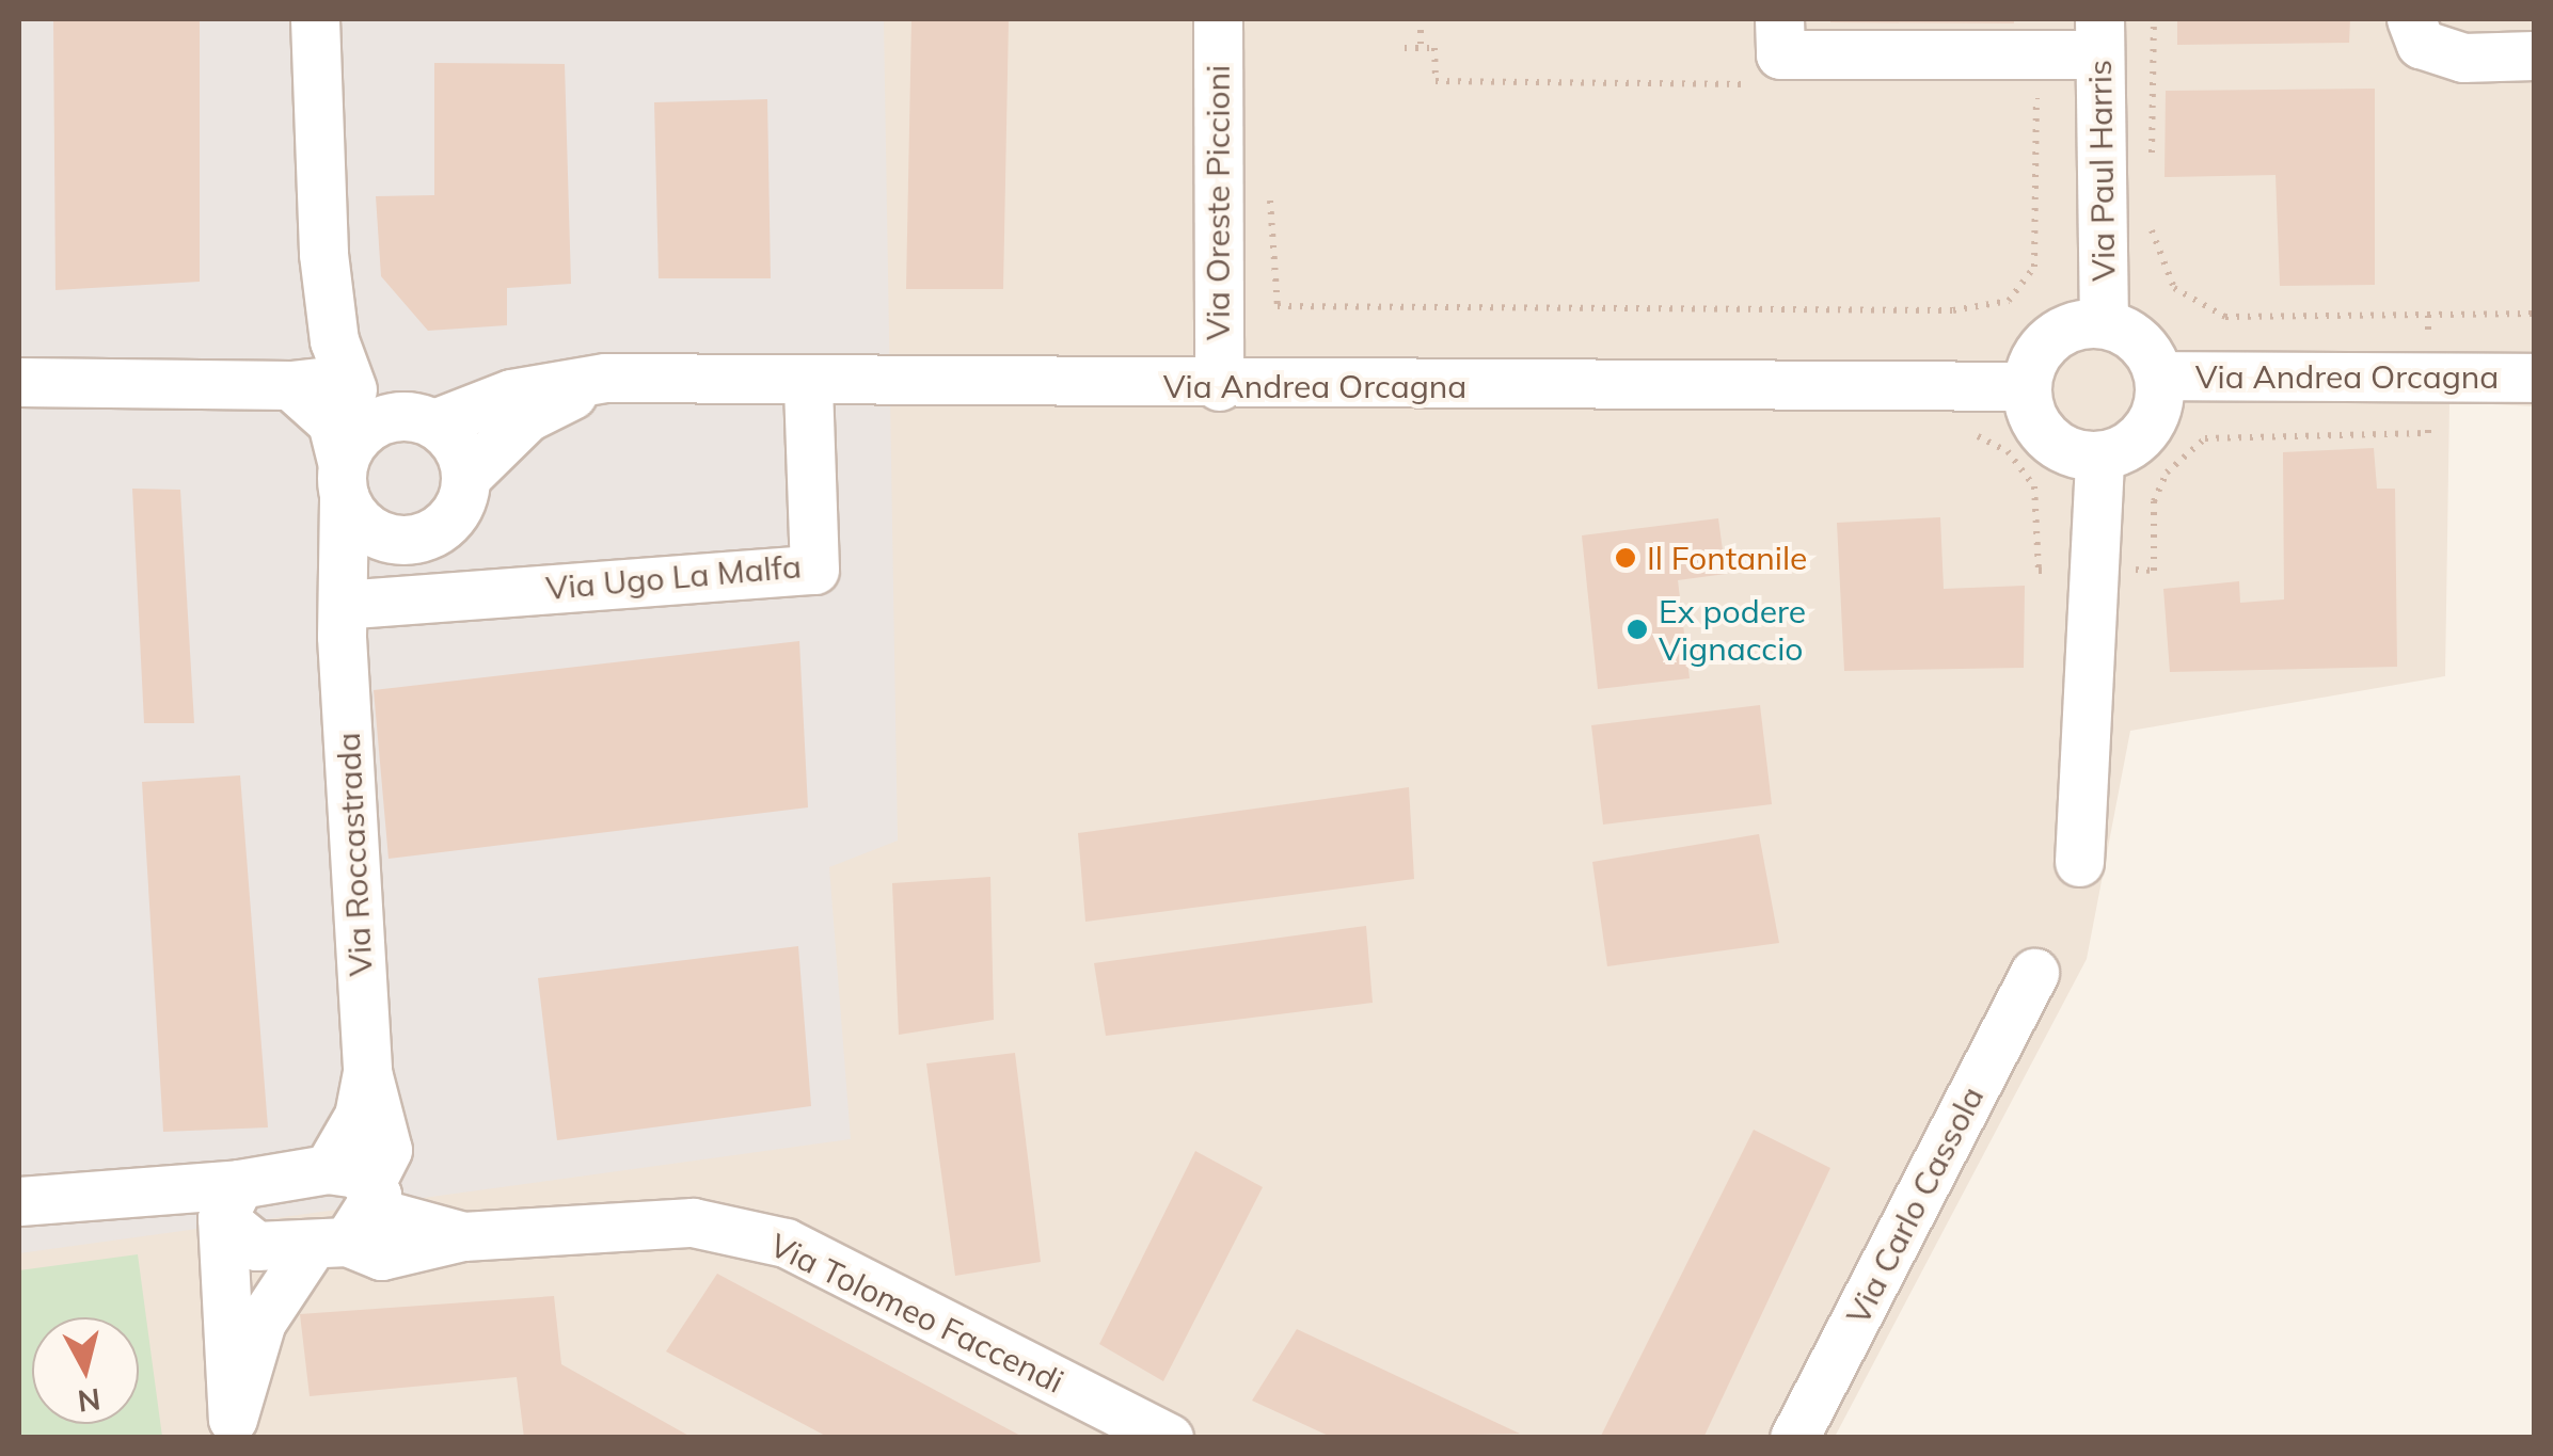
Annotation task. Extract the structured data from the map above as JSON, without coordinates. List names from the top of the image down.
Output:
{
  "streets": {
    "street": [
      "Via Paul Harris",
      "Via Oreste Piccioni",
      "Via Andrea Orcagna",
      "Via Ugo La Malfa",
      "Via Roccastrada",
      "Via Carlo Cassola",
      "Via Tolomeo Faccendi"
    ]
  },
  "crossings": [
    ["Via Paul Harris", "Via Andrea Orcagna"],
    ["Via Oreste Piccioni", "Via Andrea Orcagna"],
    ["Via Andrea Orcagna", "Via Ugo La Malfa"],
    ["Via Andrea Orcagna", "Via Roccastrada"],
    ["Via Ugo La Malfa", "Via Roccastrada"],
    ["Via Roccastrada", "Via Tolomeo Faccendi"]
  ],
  "places": ["Il Fontanile", "Ex podere Vignaccio"],
  "north": "bottom"
}
